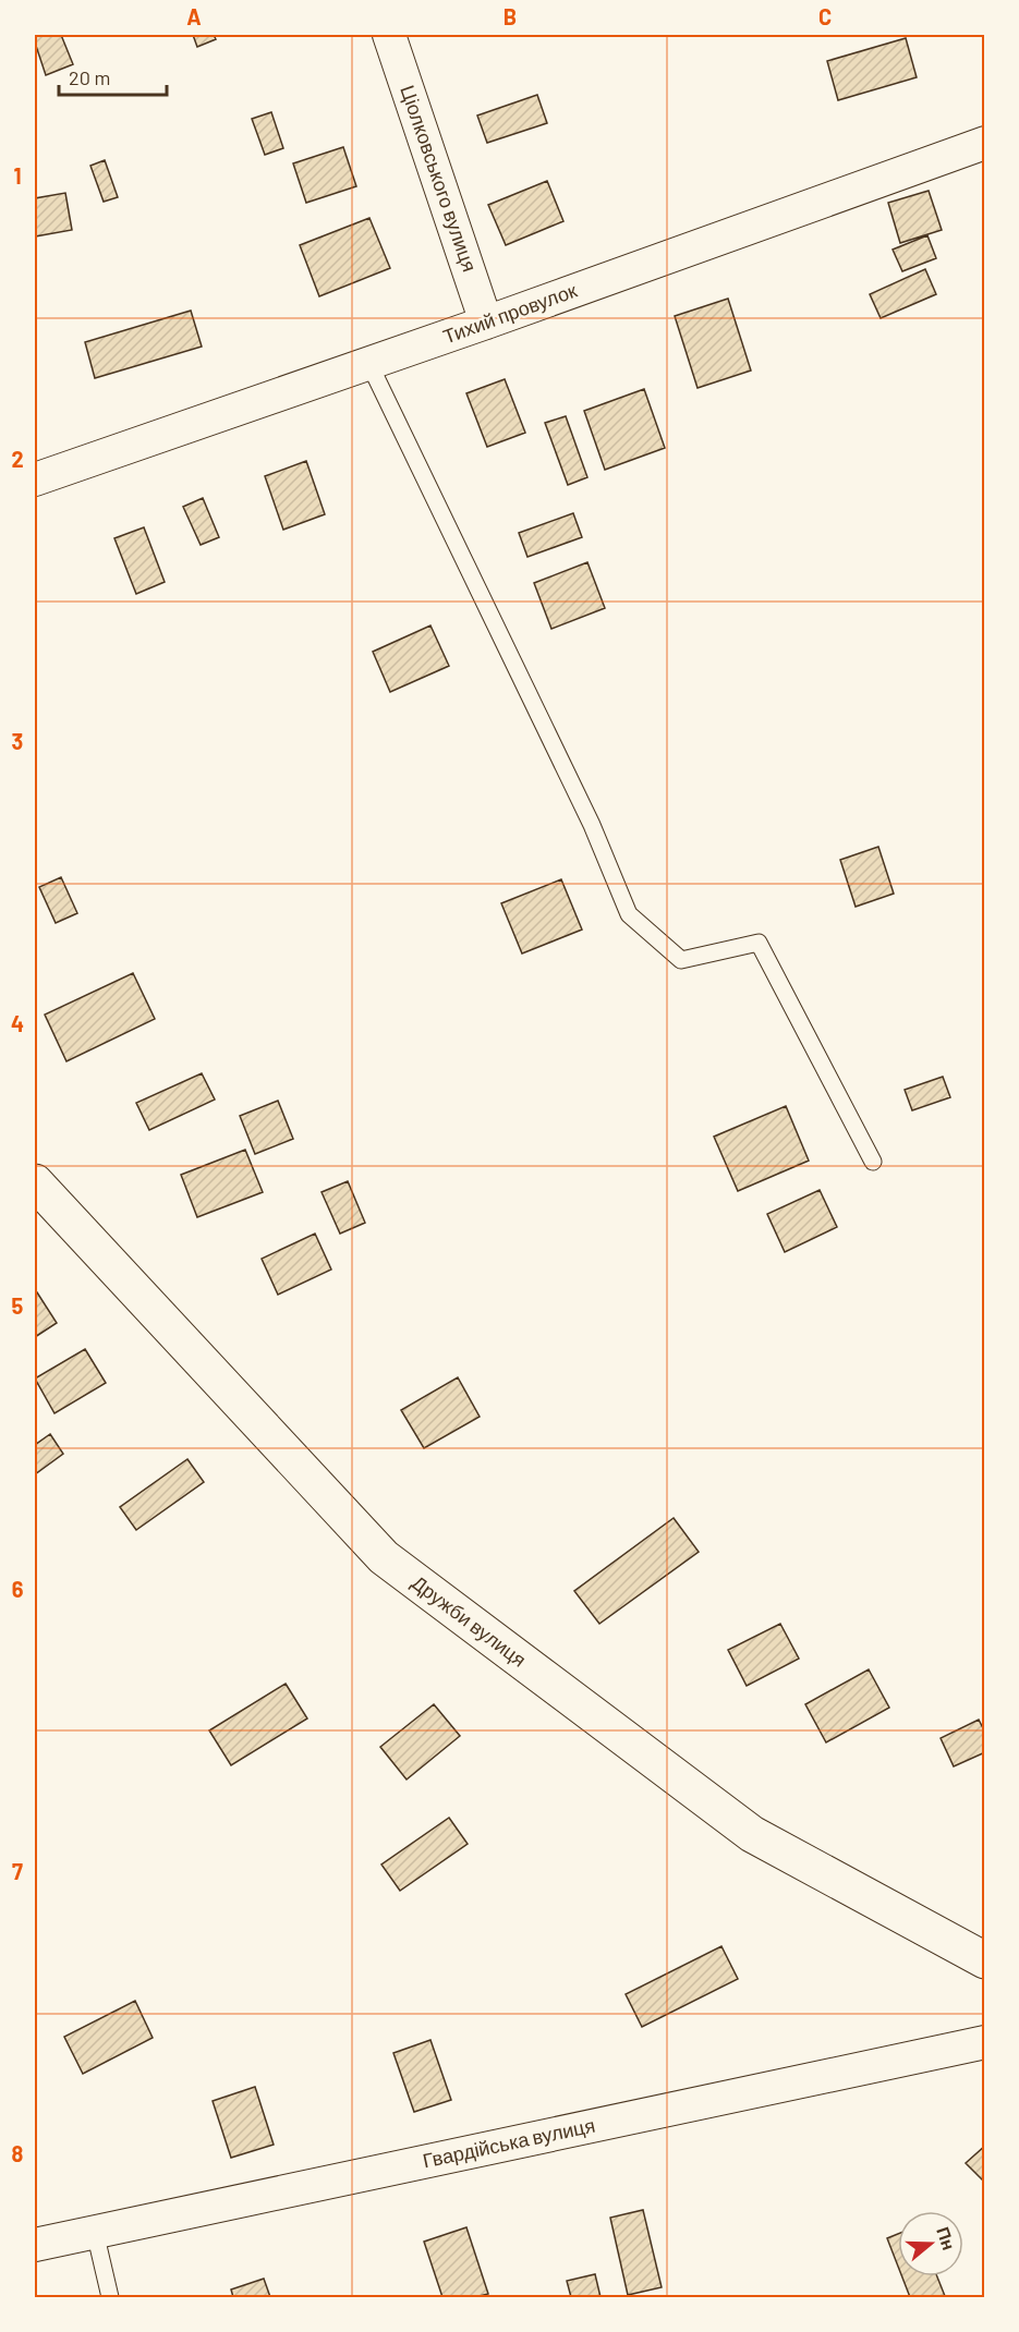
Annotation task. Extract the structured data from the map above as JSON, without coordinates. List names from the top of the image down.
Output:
{
  "streets": {
    "street": [
      "Ціолковського вулиця",
      "Тихий провулок",
      "Дружби вулиця",
      "Гвардійська вулиця"
    ]
  },
  "crossings": [
    ["Ціолковського вулиця", "Тихий провулок"]
  ],
  "scale_bar": "20 m",
  "north": "right",
  "grid": {
    "columns": ["A", "B", "C"],
    "rows": [
      "1",
      "2",
      "3",
      "4",
      "5",
      "6",
      "7",
      "8"
    ]
  }
}
